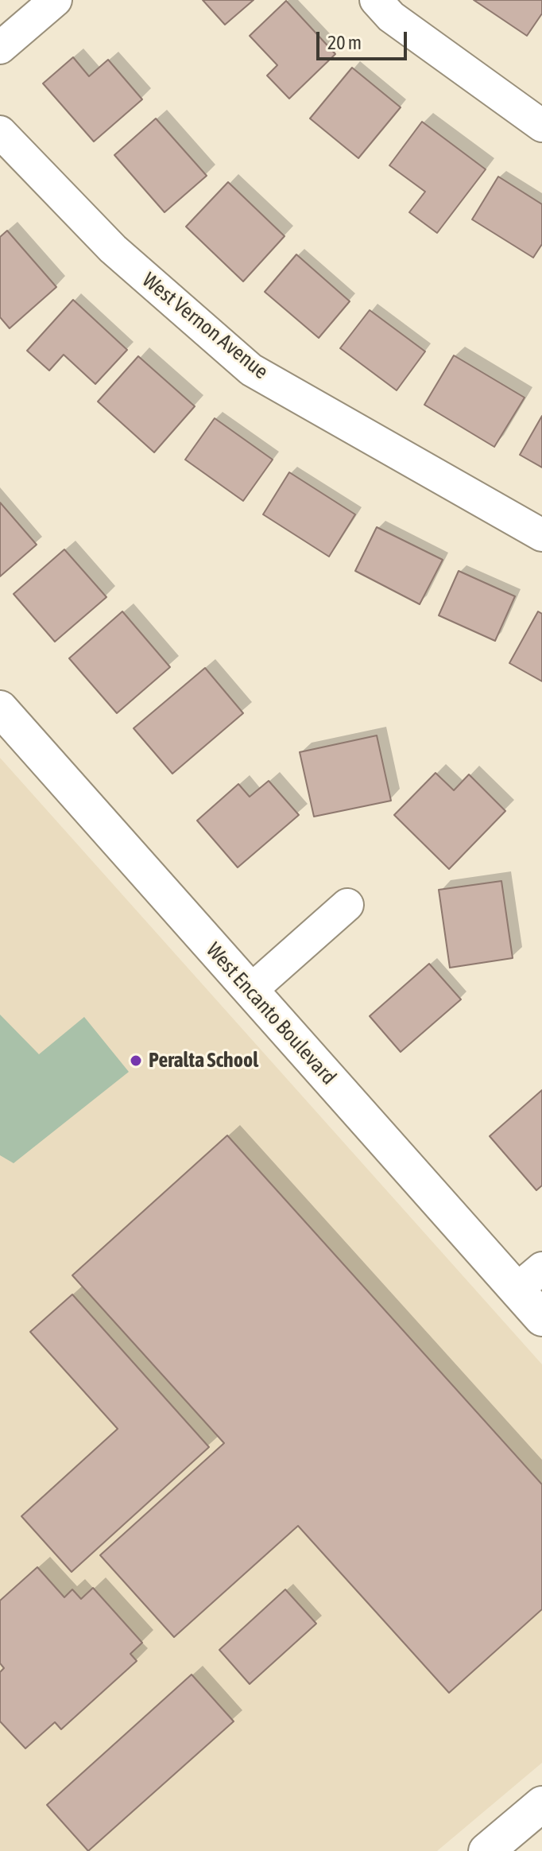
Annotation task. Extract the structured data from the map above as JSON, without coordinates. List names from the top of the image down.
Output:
{
  "streets": {
    "street": ["West Vernon Avenue", "West Encanto Boulevard"]
  },
  "places": ["Peralta School"],
  "scale_bar": "20 m"
}
